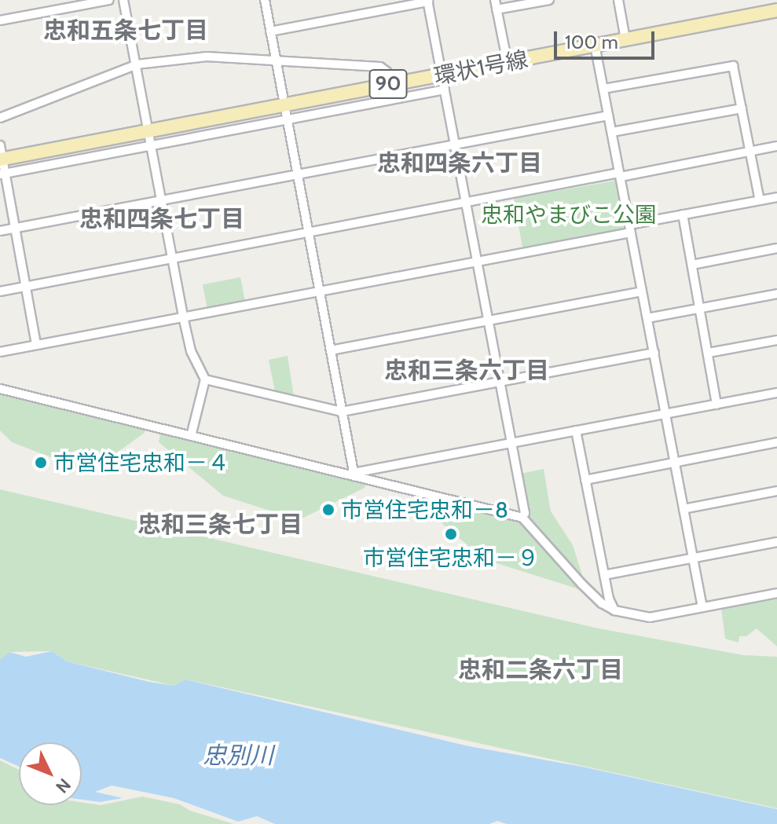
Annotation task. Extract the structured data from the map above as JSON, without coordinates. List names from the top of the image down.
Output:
{
  "streets": {
    "main road": ["環状1号線", "90"]
  },
  "districts": [
    "忠和五条七丁目",
    "忠和四条六丁目",
    "忠和四条七丁目",
    "忠和三条六丁目",
    "忠和三条七丁目",
    "忠和二条六丁目"
  ],
  "water": ["忠別川"],
  "parks": ["忠和やまびこ公園"],
  "places": ["市営住宅忠和－４", "市営住宅忠和－8", "市営住宅忠和－９"],
  "scale_bar": "100 m",
  "north": "bottom right"
}
